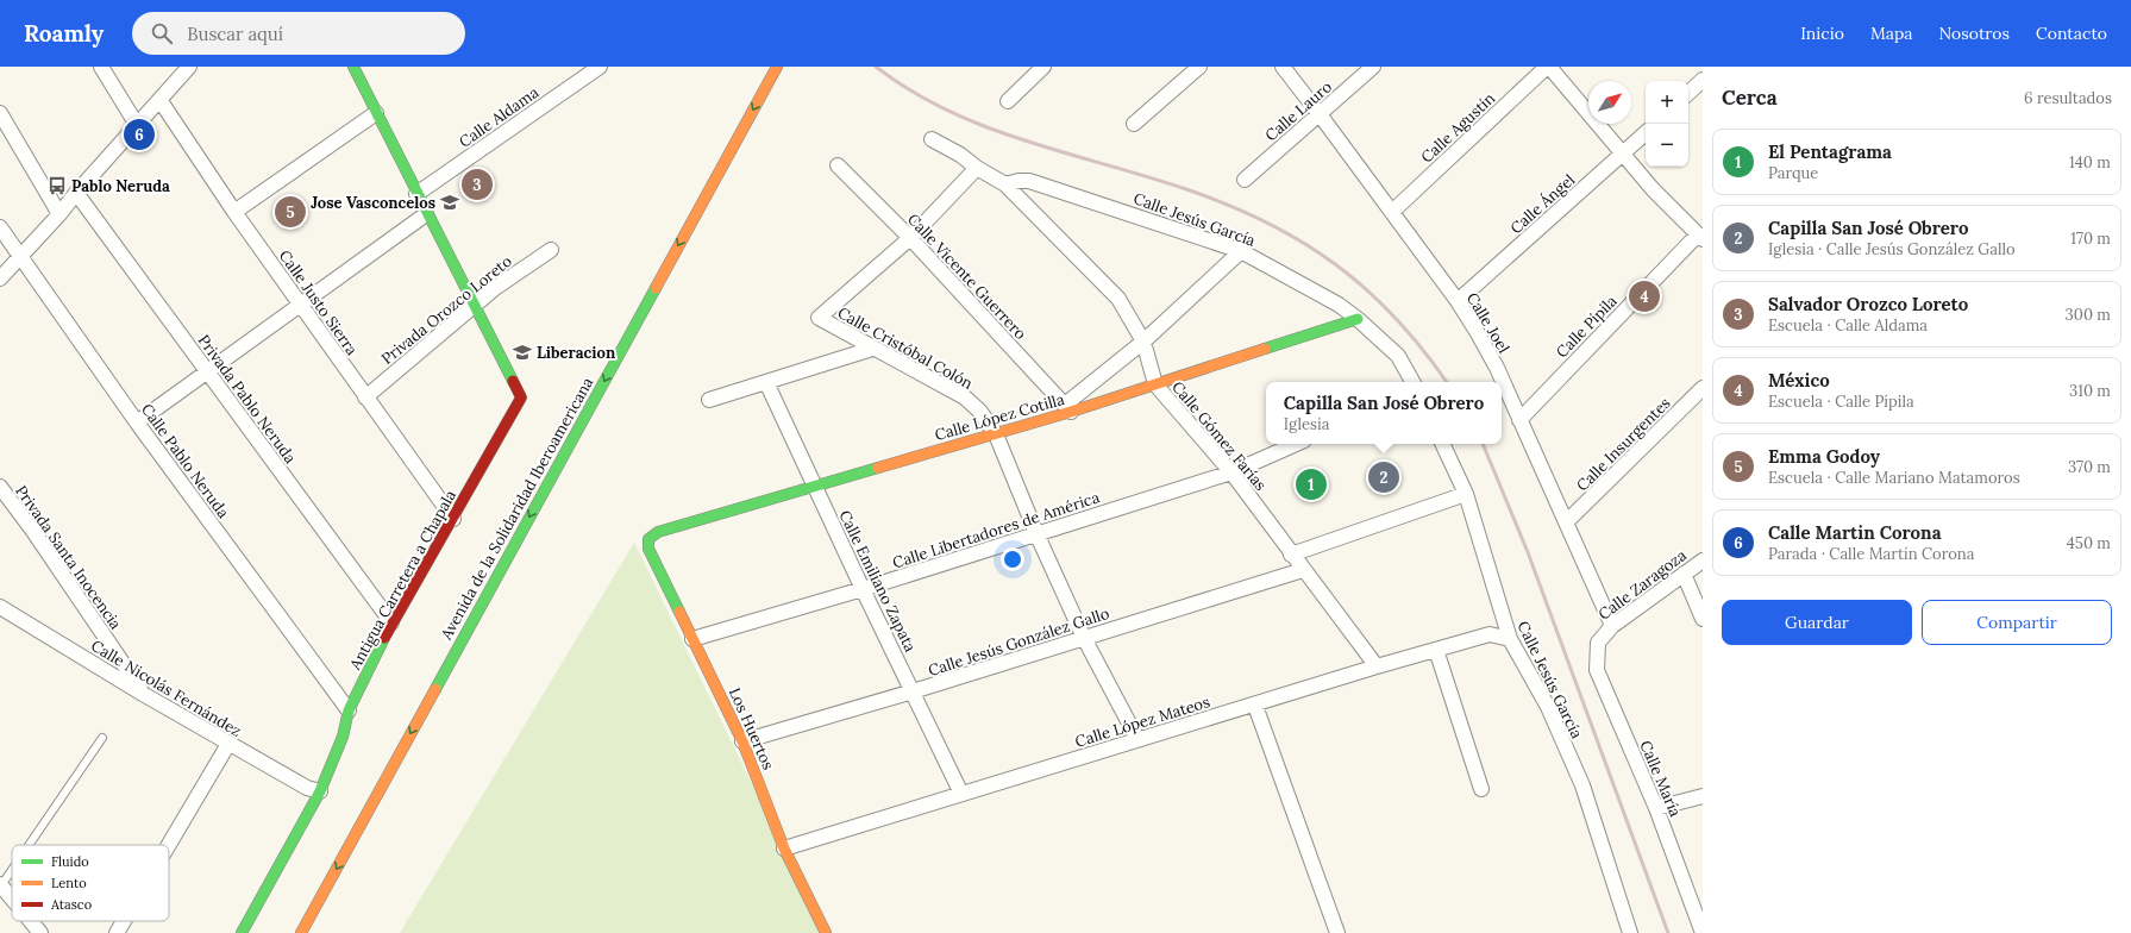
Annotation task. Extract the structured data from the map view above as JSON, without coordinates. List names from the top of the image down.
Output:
{
  "streets": {
    "main road": [
      "Calle López Cotilla",
      "Avenida de la Solidaridad Iberoamericana",
      "Antigua Carretera a Chapala",
      "Los Huertos"
    ],
    "street": [
      "Calle Lauro",
      "Calle Aldama",
      "Calle Agustín",
      "Calle Ángel",
      "Calle Jesús García",
      "Calle Vicente Guerrero",
      "Calle Justo Sierra",
      "Privada Orozco Loreto",
      "Calle Joel",
      "Calle Pípila",
      "Calle Cristóbal Colón",
      "Privada Pablo Neruda",
      "Calle Gómez Farías",
      "Calle Insurgentes",
      "Calle Pablo Neruda",
      "Calle Libertadores de América",
      "Privada Santa Inocencia",
      "Calle Emiliano Zapata",
      "Calle Zaragoza",
      "Calle Jesús González Gallo",
      "Calle Nicolás Fernández",
      "Calle López Mateos",
      "Calle María"
    ]
  },
  "crossings": [
    ["Calle Lauro", "Calle Joel"],
    ["Calle Agustín", "Calle Joel"],
    ["Calle Ángel", "Calle Joel"],
    ["Calle Jesús García", "Calle López Cotilla"],
    ["Calle Jesús García", "Calle Gómez Farías"],
    ["Calle Jesús García", "Calle López Mateos"],
    ["Calle Vicente Guerrero", "Calle Cristóbal Colón"],
    ["Calle Vicente Guerrero", "Calle López Cotilla"],
    ["Calle Justo Sierra", "Privada Orozco Loreto"],
    ["Calle Justo Sierra", "Antigua Carretera a Chapala"],
    ["Privada Orozco Loreto", "Antigua Carretera a Chapala"],
    ["Calle Joel", "Calle Pípila"],
    ["Calle Joel", "Calle Insurgentes"],
    ["Calle Joel", "Calle Zaragoza"],
    ["Calle Cristóbal Colón", "Calle López Cotilla"],
    ["Calle Cristóbal Colón", "Calle Libertadores de América"],
    ["Calle Cristóbal Colón", "Calle Jesús González Gallo"],
    ["Calle Cristóbal Colón", "Calle López Mateos"],
    ["Privada Pablo Neruda", "Antigua Carretera a Chapala"],
    ["Calle López Cotilla", "Calle Gómez Farías"],
    ["Calle López Cotilla", "Calle Emiliano Zapata"],
    ["Calle López Cotilla", "Los Huertos"],
    ["Calle Gómez Farías", "Calle Libertadores de América"],
    ["Calle Gómez Farías", "Calle Jesús González Gallo"],
    ["Calle Gómez Farías", "Calle López Mateos"],
    ["Calle Pablo Neruda", "Antigua Carretera a Chapala"],
    ["Calle Libertadores de América", "Calle Emiliano Zapata"],
    ["Calle Libertadores de América", "Los Huertos"],
    ["Privada Santa Inocencia", "Calle Nicolás Fernández"],
    ["Antigua Carretera a Chapala", "Calle Nicolás Fernández"],
    ["Calle Emiliano Zapata", "Calle Jesús González Gallo"],
    ["Calle Emiliano Zapata", "Calle López Mateos"],
    ["Calle Zaragoza", "Calle María"],
    ["Calle Jesús González Gallo", "Los Huertos"],
    ["Calle López Mateos", "Los Huertos"]
  ],
  "one_way": ["Avenida de la Solidaridad Iberoamericana"],
  "places": {
    "bus stop": ["Pablo Neruda"],
    "school or university": ["Jose Vasconcelos", "Liberacion"]
  },
  "legend": ["Fluido", "Lento", "Atasco"],
  "north": "top right",
  "page": {
    "header": "Roamly",
    "search": "Buscar aquí",
    "nav": [
      "Inicio",
      "Mapa",
      "Nosotros",
      "Contacto"
    ],
    "heading": ["Cerca", "6 resultados"],
    "map_buttons": ["+", "−"],
    "pins": [
      "6",
      "3",
      "5",
      "4",
      "2",
      "1"
    ],
    "list": [
      {
        "mark": "1",
        "name": "El Pentagrama",
        "note": "Parque",
        "value": "140 m"
      },
      {
        "mark": "2",
        "name": "Capilla San José Obrero",
        "note": "Iglesia · Calle Jesús González Gallo",
        "value": "170 m"
      },
      {
        "mark": "3",
        "name": "Salvador Orozco Loreto",
        "note": "Escuela · Calle Aldama",
        "value": "300 m"
      },
      {
        "mark": "4",
        "name": "México",
        "note": "Escuela · Calle Pípila",
        "value": "310 m"
      },
      {
        "mark": "5",
        "name": "Emma Godoy",
        "note": "Escuela · Calle Mariano Matamoros",
        "value": "370 m"
      },
      {
        "mark": "6",
        "name": "Calle Martin Corona",
        "note": "Parada · Calle Martín Corona",
        "value": "450 m"
      }
    ],
    "popup": ["Capilla San José Obrero", "Iglesia"],
    "buttons": ["Guardar", "Compartir"]
  }
}
